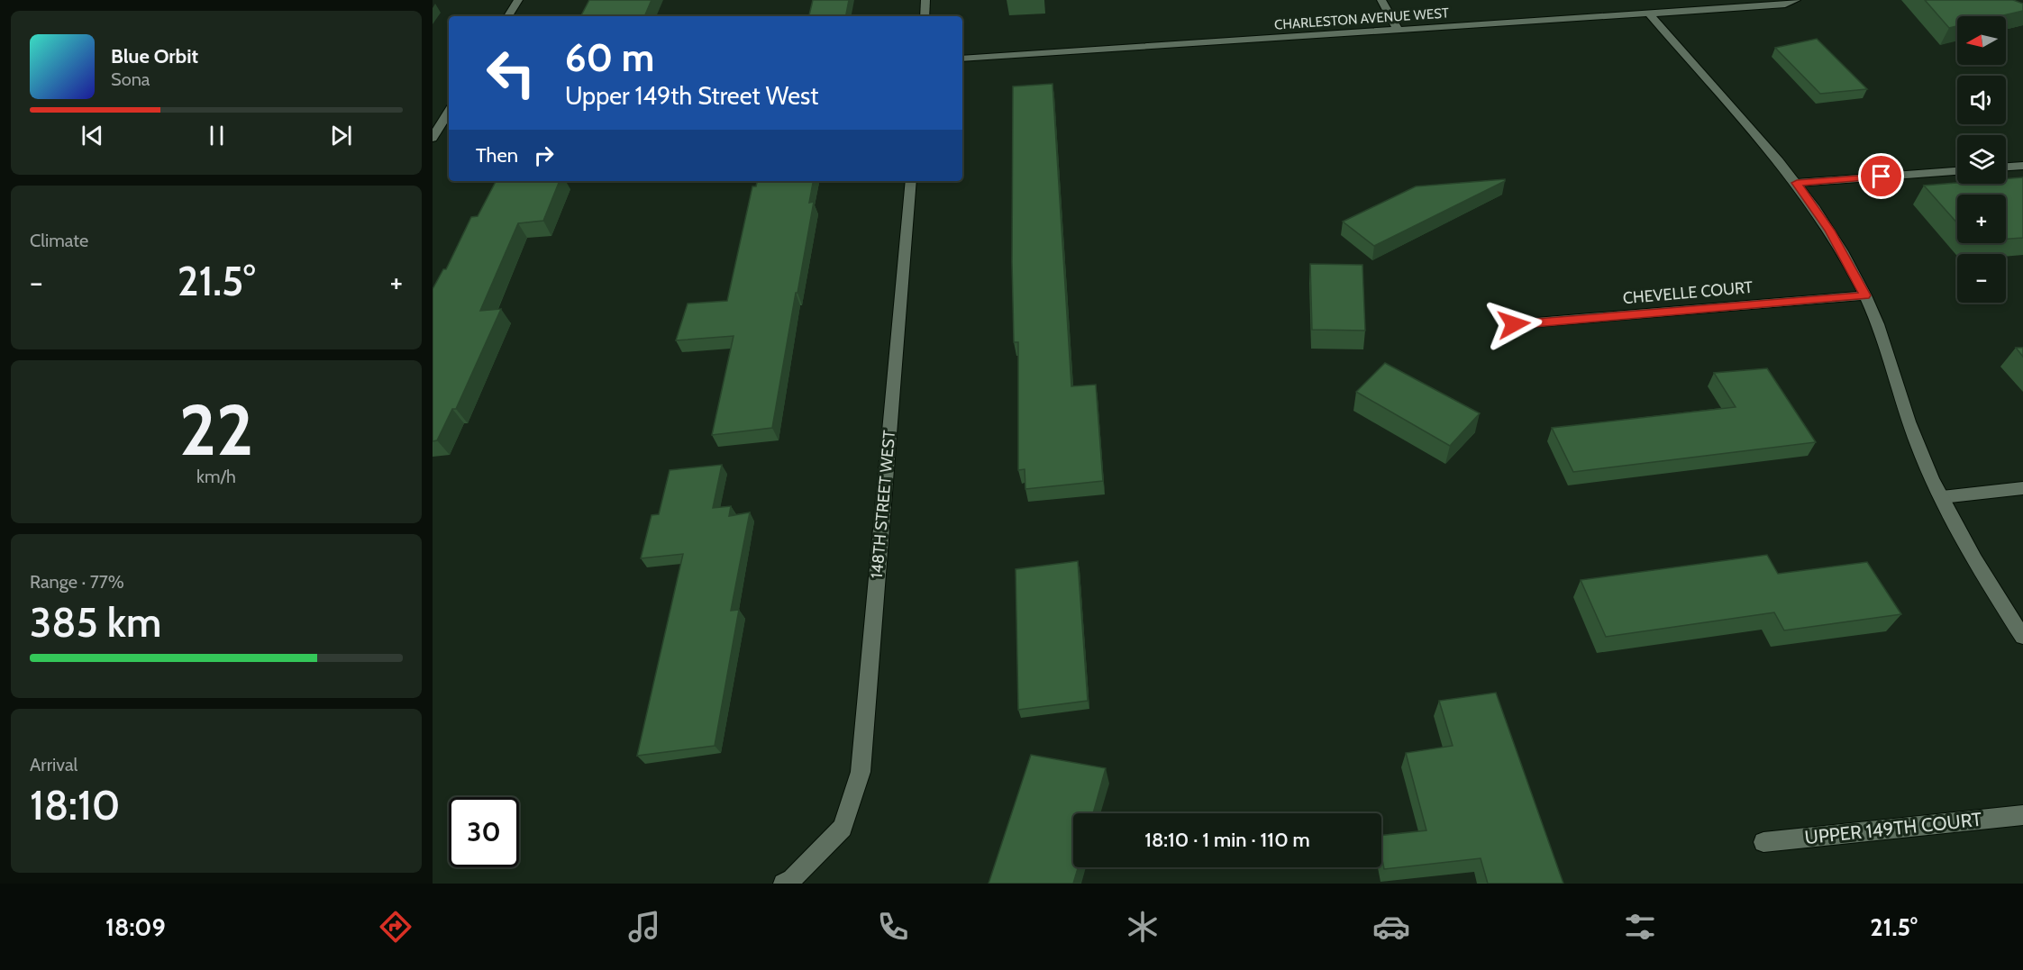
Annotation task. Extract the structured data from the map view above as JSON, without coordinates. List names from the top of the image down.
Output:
{
  "streets": {
    "street": [
      "CHARLESTON AVENUE WEST",
      "CHEVELLE COURT",
      "148TH STREET WEST",
      "UPPER 149TH COURT"
    ]
  },
  "north": "left",
  "page": {
    "map_buttons": ["+", "−"],
    "turn": ["60 m", "Upper 149th Street West"],
    "song": ["Blue Orbit", "Sona"],
    "then": "Then",
    "tile": [
      "Climate",
      ["22", "km/h"],
      ["Range · 77%", "385 km"],
      ["Arrival", "18:10"]
    ],
    "heat": ["−", "21.5°", "+"],
    "limit": "30",
    "trip": "18:10 · 1 min · 110 m",
    "tabs": ["18:09", "21.5°"]
  }
}
